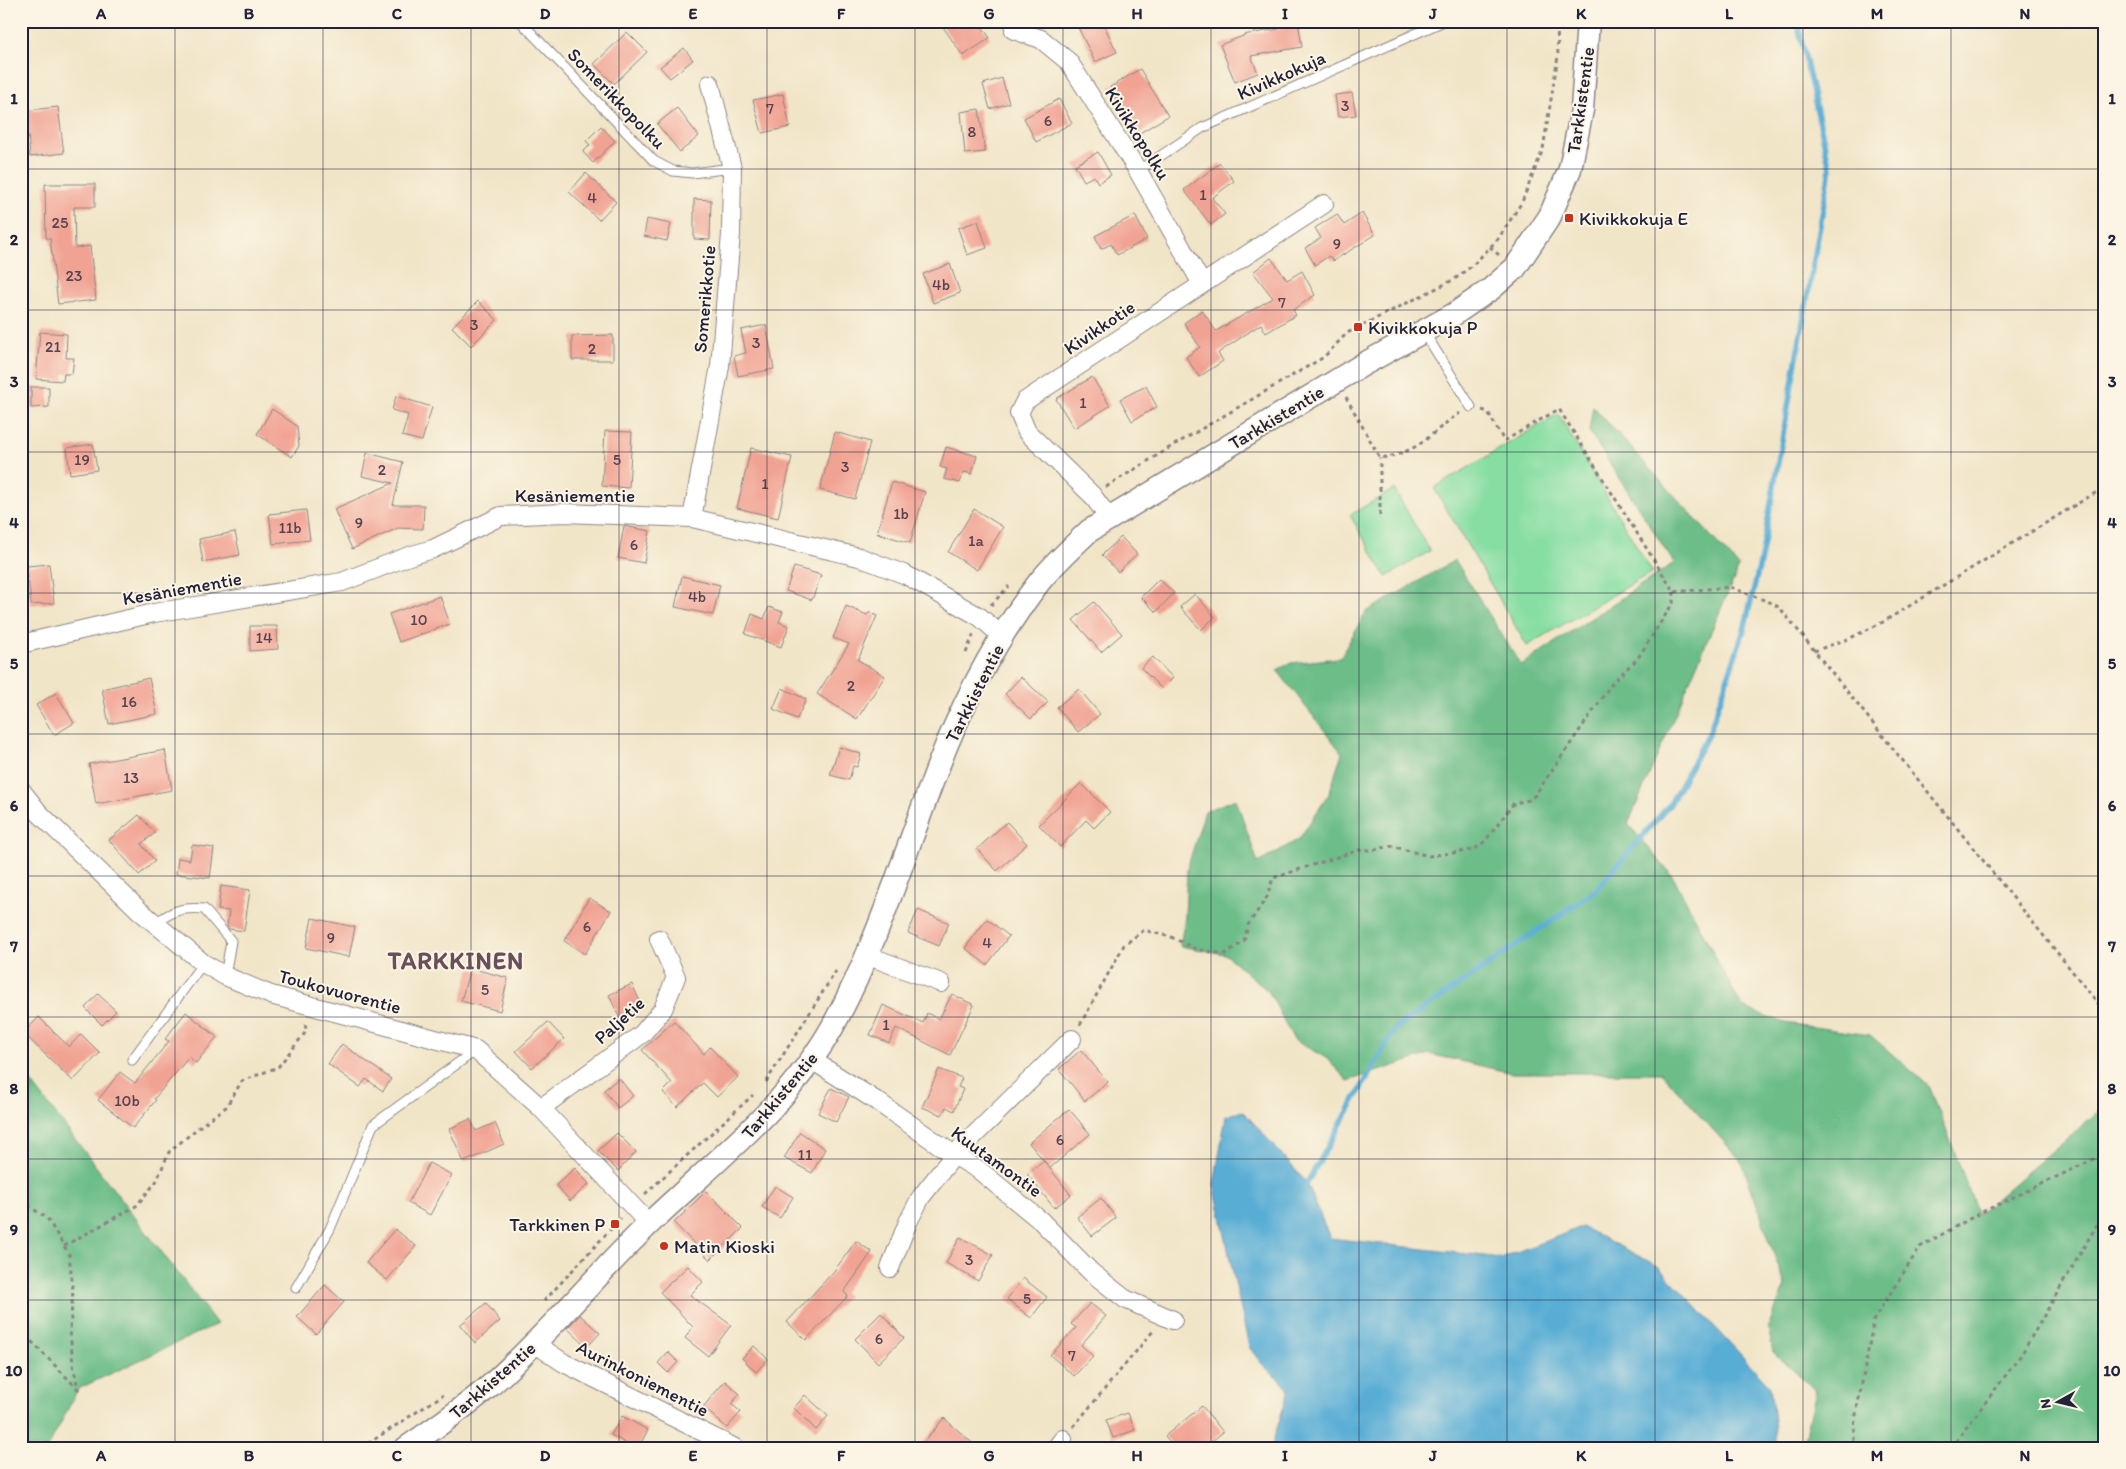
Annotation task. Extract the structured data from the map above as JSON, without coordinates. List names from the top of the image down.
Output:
{
  "streets": {
    "street": [
      "Tarkkistentie",
      "Kivikkopolku",
      "Somerikkotie",
      "Kivikkotie",
      "Kesäniementie",
      "Toukovuorentie",
      "Paljetie",
      "Kuutamontie",
      "Aurinkoniementie"
    ],
    "lane": ["Kivikkokuja", "Somerikkopolku"]
  },
  "crossings": [
    ["Kivikkokuja", "Kivikkopolku"],
    ["Somerikkopolku", "Somerikkotie"],
    ["Tarkkistentie", "Kivikkotie"],
    ["Tarkkistentie", "Kesäniementie"],
    ["Tarkkistentie", "Toukovuorentie"],
    ["Tarkkistentie", "Kuutamontie"],
    ["Tarkkistentie", "Aurinkoniementie"],
    ["Kivikkopolku", "Kivikkotie"],
    ["Somerikkotie", "Kesäniementie"],
    ["Toukovuorentie", "Paljetie"]
  ],
  "districts": ["TARKKINEN"],
  "places": {
    "transit": ["Kivikkokuja E", "Kivikkokuja P", "Tarkkinen P"],
    "other": ["Matin Kioski"]
  },
  "house_numbers": [
    "3",
    "7",
    "6",
    "8",
    "1",
    "4",
    "25",
    "9",
    "23",
    "4b",
    "7",
    "3",
    "3",
    "21",
    "2",
    "1",
    "19",
    "5",
    "3",
    "2",
    "1",
    "1b",
    "9",
    "11b",
    "1a",
    "6",
    "4b",
    "10",
    "14",
    "2",
    "16",
    "13",
    "6",
    "9",
    "4",
    "5",
    "1",
    "10b",
    "6",
    "11",
    "3",
    "5",
    "6",
    "7"
  ],
  "north": "left",
  "grid": {
    "columns": [
      "A",
      "B",
      "C",
      "D",
      "E",
      "F",
      "G",
      "H",
      "I",
      "J",
      "K",
      "L",
      "M",
      "N"
    ],
    "rows": [
      "1",
      "2",
      "3",
      "4",
      "5",
      "6",
      "7",
      "8",
      "9",
      "10"
    ]
  }
}
